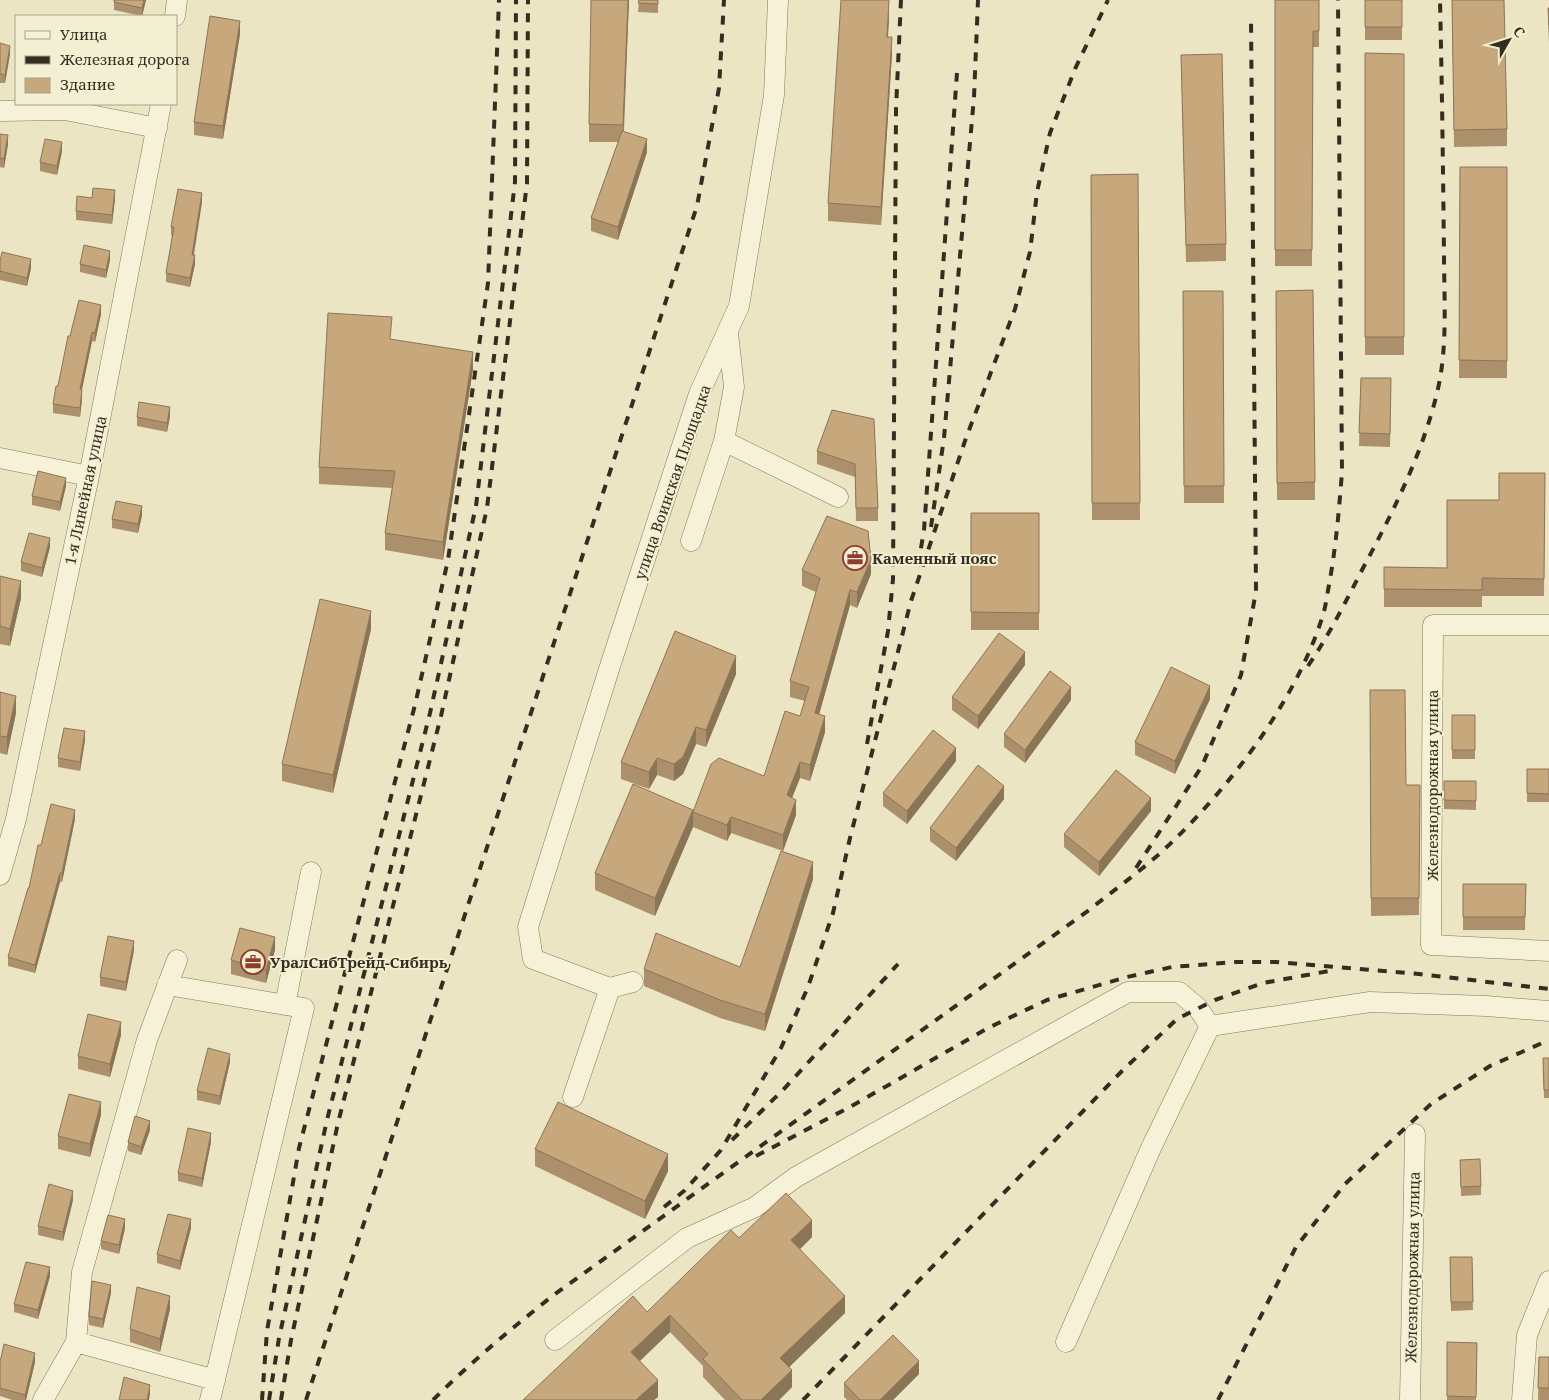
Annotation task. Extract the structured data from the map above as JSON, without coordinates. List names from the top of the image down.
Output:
{
  "streets": {
    "street": ["улица Воинская Площадка", "1-я Линейная улица", "Железнодорожная улица"]
  },
  "places": {
    "office": ["Каменный пояс", "УралСибТрейд-Сибирь"]
  },
  "legend": ["Улица", "Железная дорога", "Здание"],
  "north": "top right"
}
